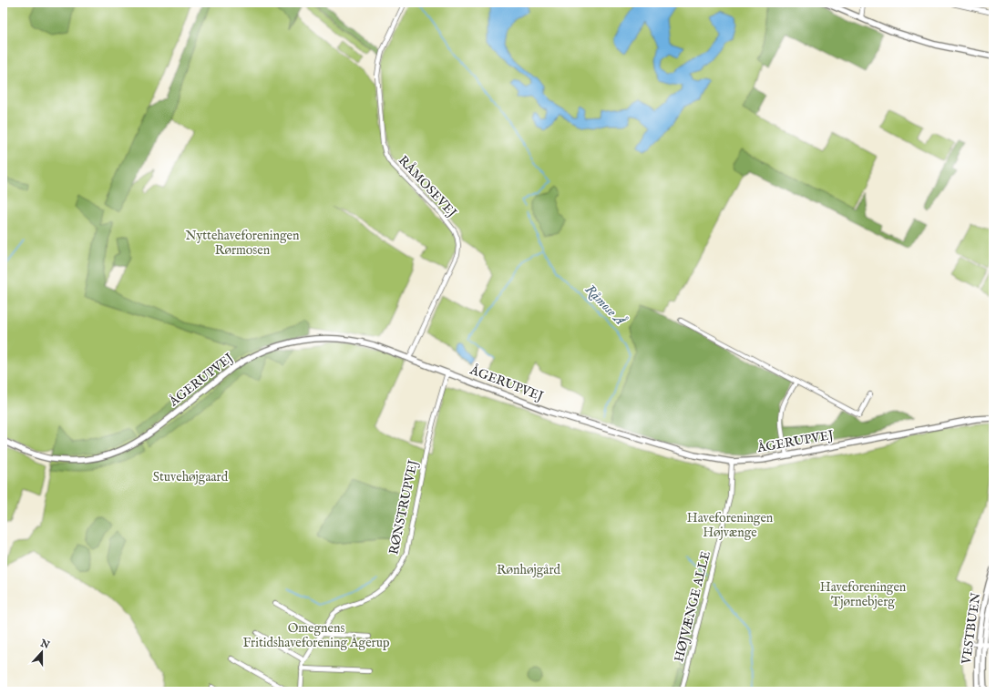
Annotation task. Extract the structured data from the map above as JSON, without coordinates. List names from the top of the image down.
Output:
{
  "streets": {
    "street": [
      "RÅMOSEVEJ",
      "ÅGERUPVEJ",
      "RØNSTRUPVEJ",
      "HØJVÆNGE ALLE",
      "VESTBUEN"
    ]
  },
  "crossings": [
    ["RÅMOSEVEJ", "ÅGERUPVEJ"],
    ["ÅGERUPVEJ", "RØNSTRUPVEJ"],
    ["ÅGERUPVEJ", "HØJVÆNGE ALLE"]
  ],
  "water": ["Råmose Å"],
  "parks": [
    "Nyttehaveforeningen Rørmosen",
    "Stuvehøjgaard",
    "Haveforeningen Højvænge",
    "Rønhøjgård",
    "Haveforeningen Tjørnebjerg",
    "Omegnens Fritidshaveforening Ågerup"
  ],
  "north": "top"
}
